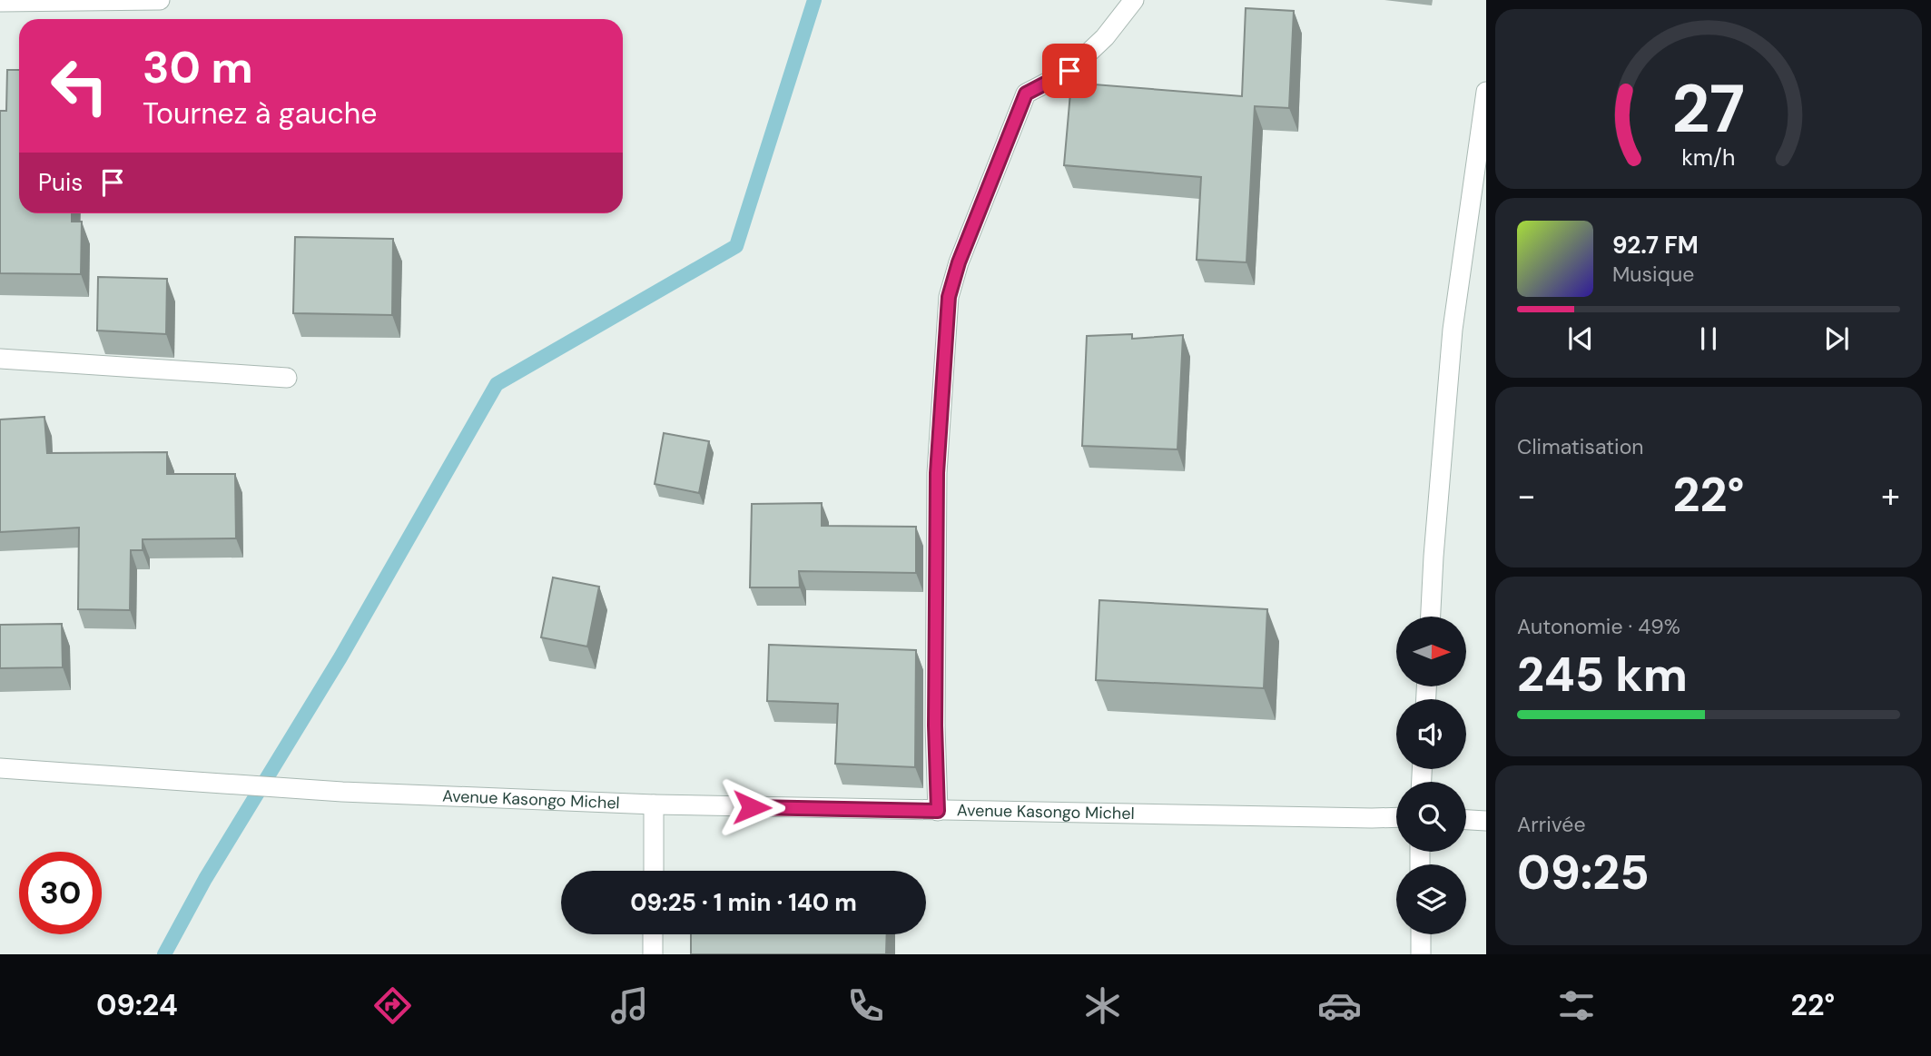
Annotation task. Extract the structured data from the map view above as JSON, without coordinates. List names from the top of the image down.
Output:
{
  "streets": {
    "street": ["Avenue Kasongo Michel"]
  },
  "north": "right",
  "page": {
    "turn": ["30 m", "Tournez à gauche"],
    "then": "Puis",
    "song": ["92.7 FM", "Musique"],
    "tile": [
      "Climatisation",
      ["Autonomie · 49%", "245 km"],
      ["Arrivée", "09:25"]
    ],
    "heat": ["−", "22°", "+"],
    "limit": "30",
    "trip": "09:25 · 1 min · 140 m",
    "tabs": ["09:24", "22°"],
    "gauge": ["27", "km/h"]
  }
}
